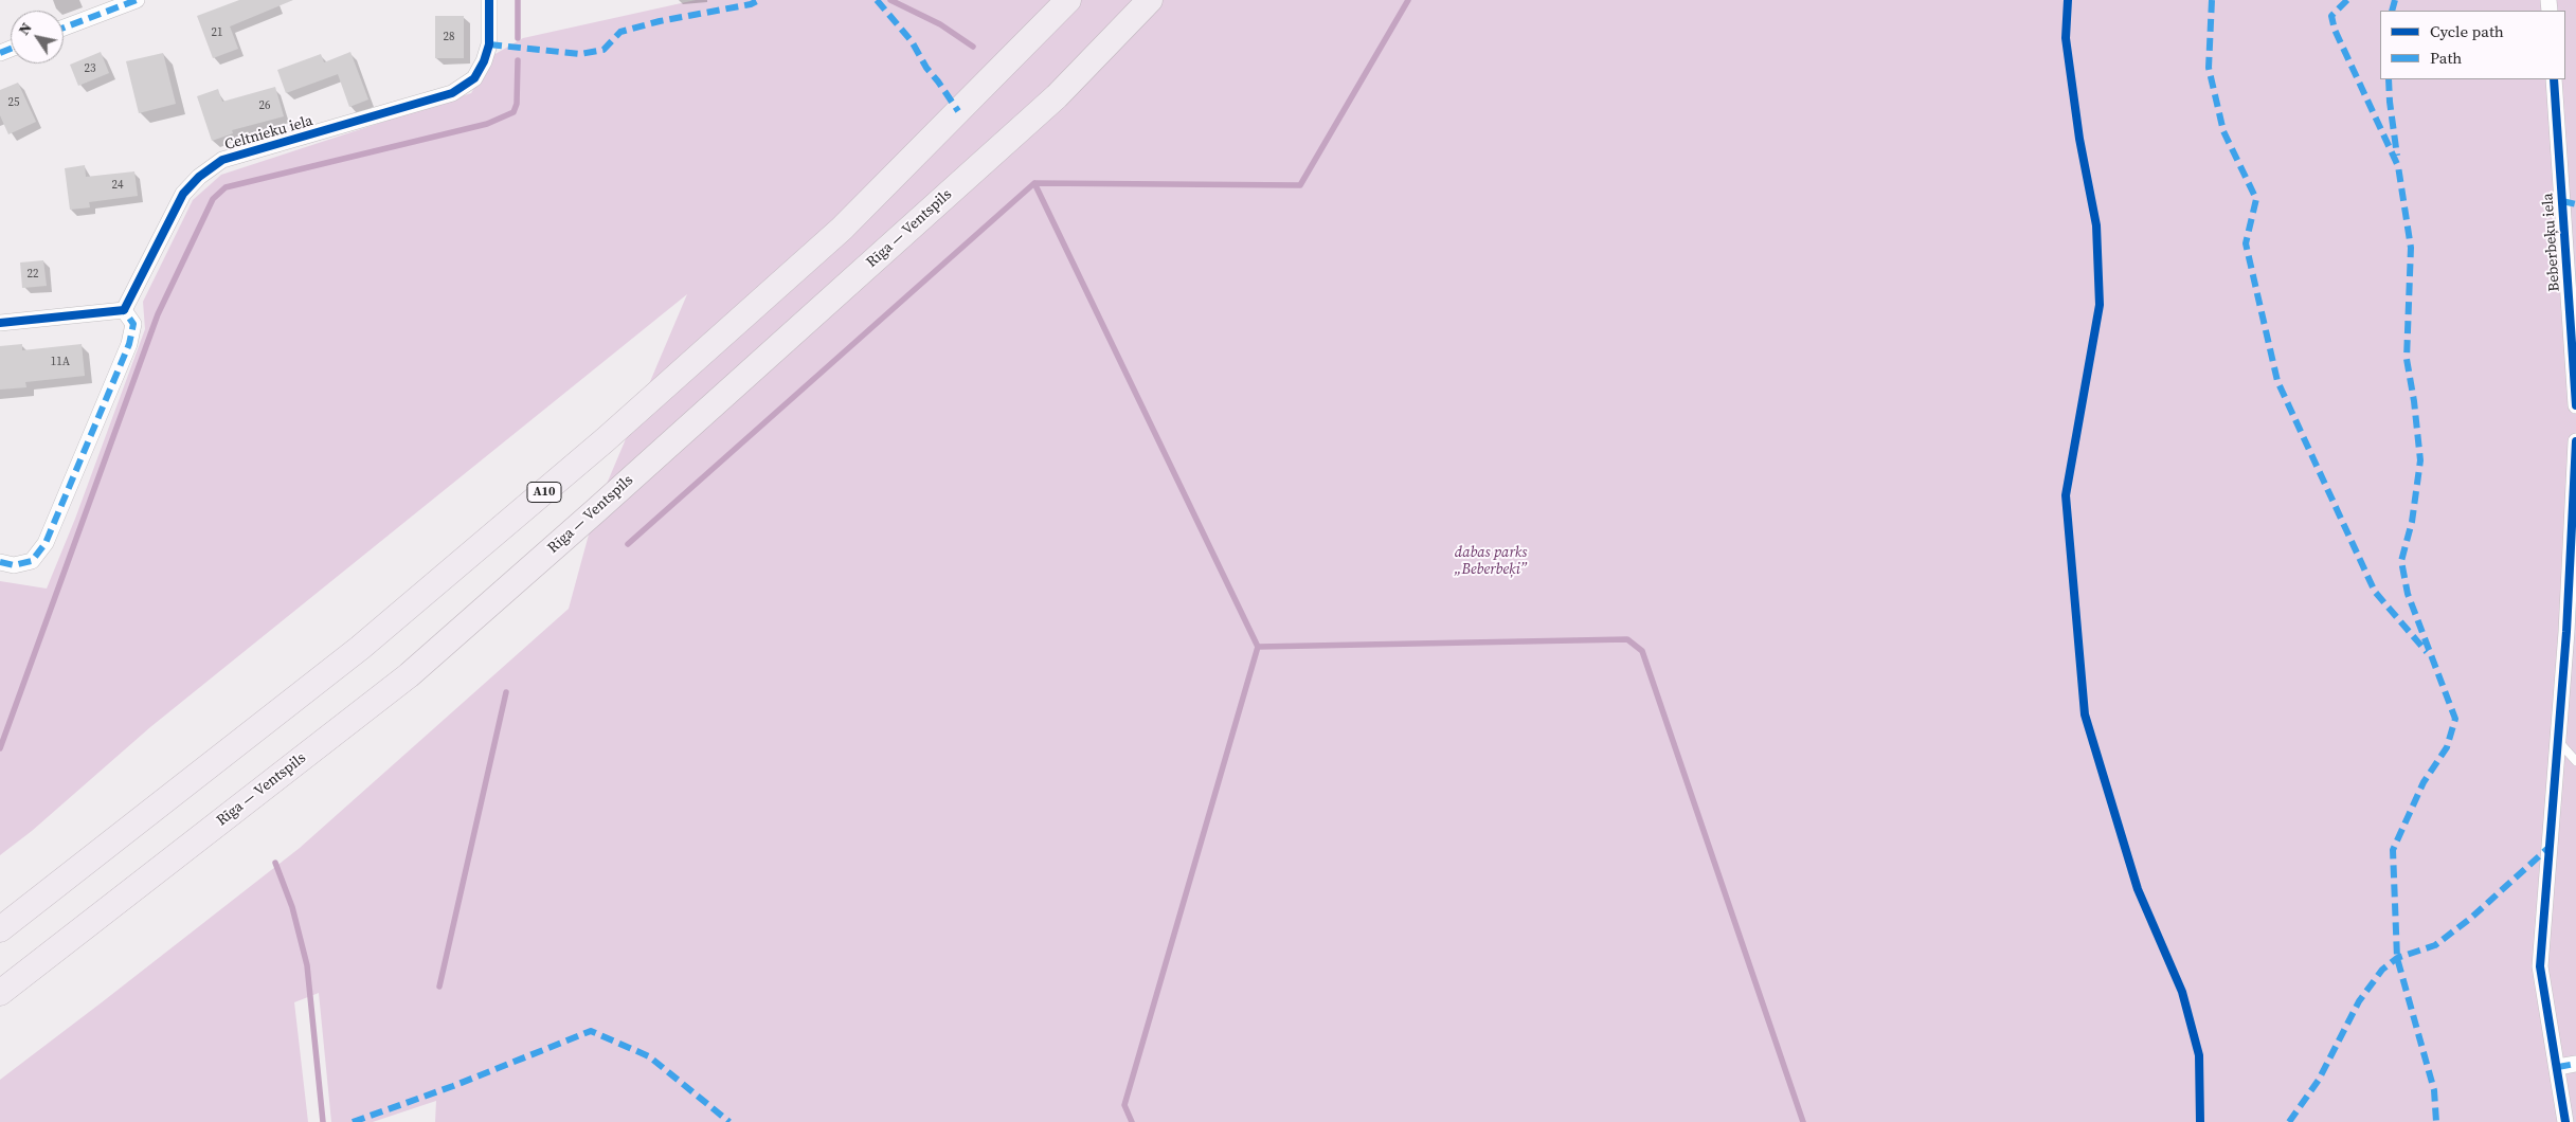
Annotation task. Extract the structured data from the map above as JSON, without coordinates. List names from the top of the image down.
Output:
{
  "streets": {
    "highway": ["Rīga — Ventspils", "A10"],
    "street": ["Celtnieku iela", "Beberbeķu iela"]
  },
  "parks": ["dabas parks „Beberbeķi”"],
  "house_numbers": [
    "21",
    "28",
    "23",
    "25",
    "26",
    "24",
    "22",
    "11A"
  ],
  "legend": ["Cycle path", "Path"],
  "north": "top left"
}
